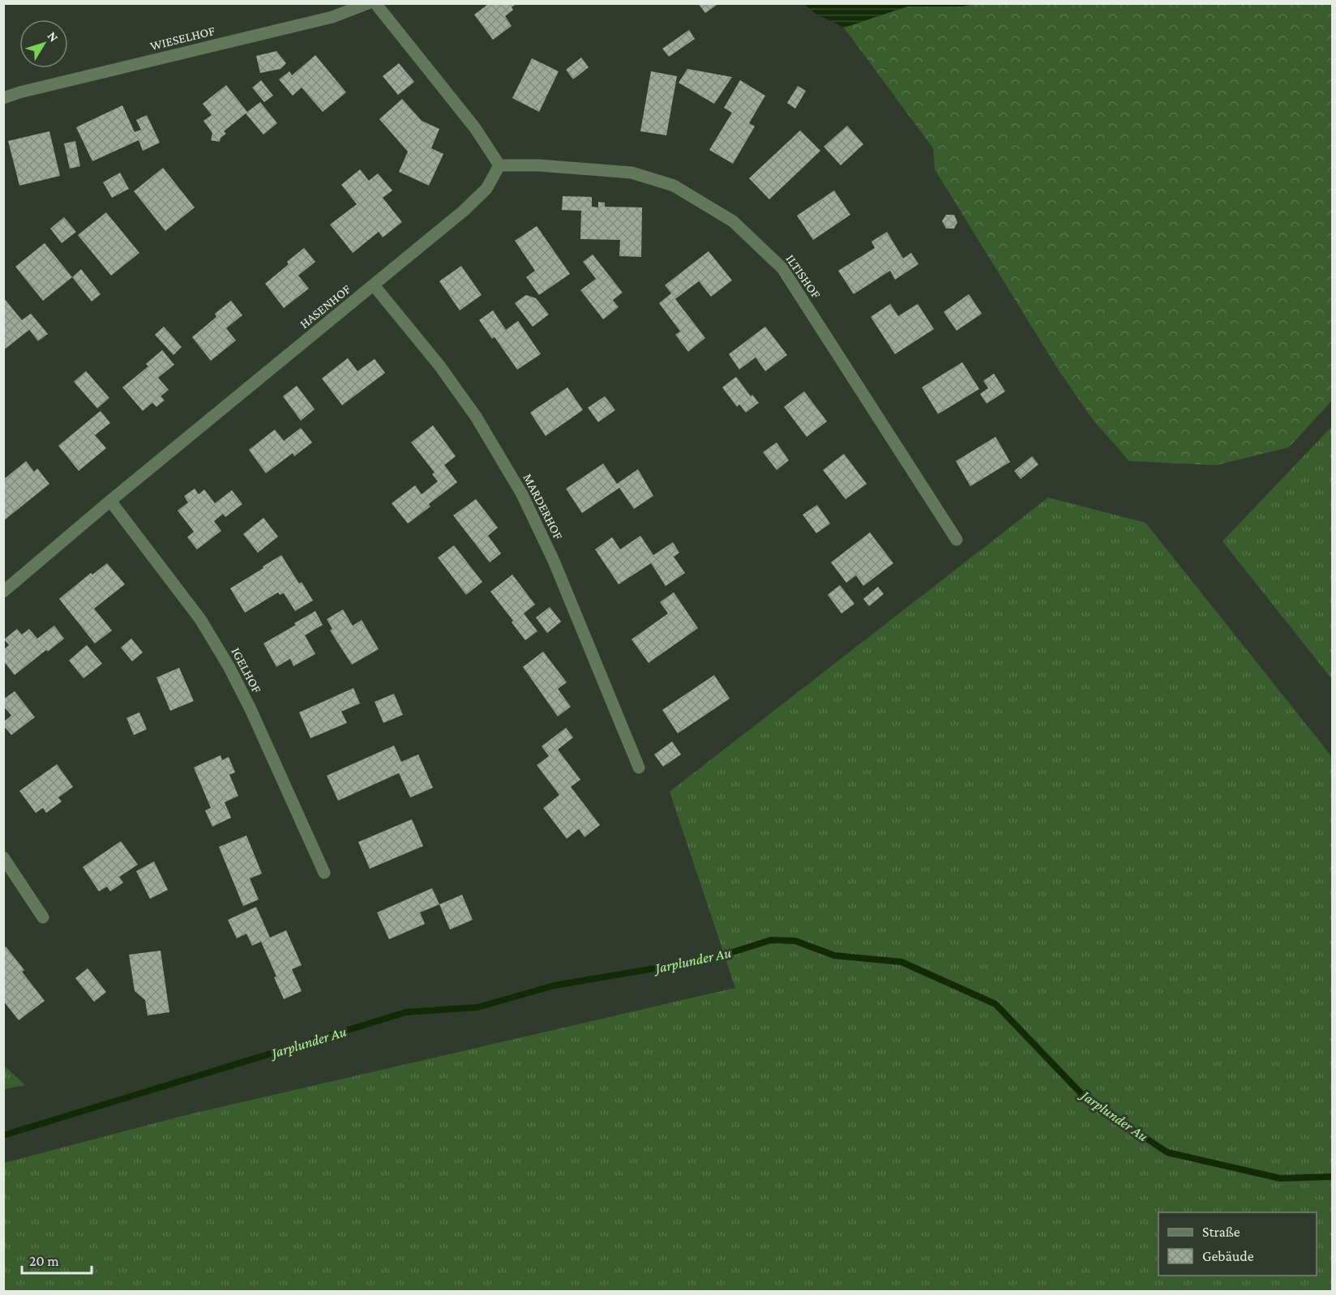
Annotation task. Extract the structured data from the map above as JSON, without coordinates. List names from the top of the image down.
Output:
{
  "streets": {
    "street": [
      "WIESELHOF",
      "ILTISHOF",
      "HASENHOF",
      "MARDERHOF",
      "IGELHOF"
    ]
  },
  "crossings": [
    ["ILTISHOF", "HASENHOF"],
    ["HASENHOF", "MARDERHOF"],
    ["HASENHOF", "IGELHOF"]
  ],
  "water": ["Jarplunder Au"],
  "legend": ["Straße", "Gebäude"],
  "scale_bar": "20 m",
  "north": "top right"
}
